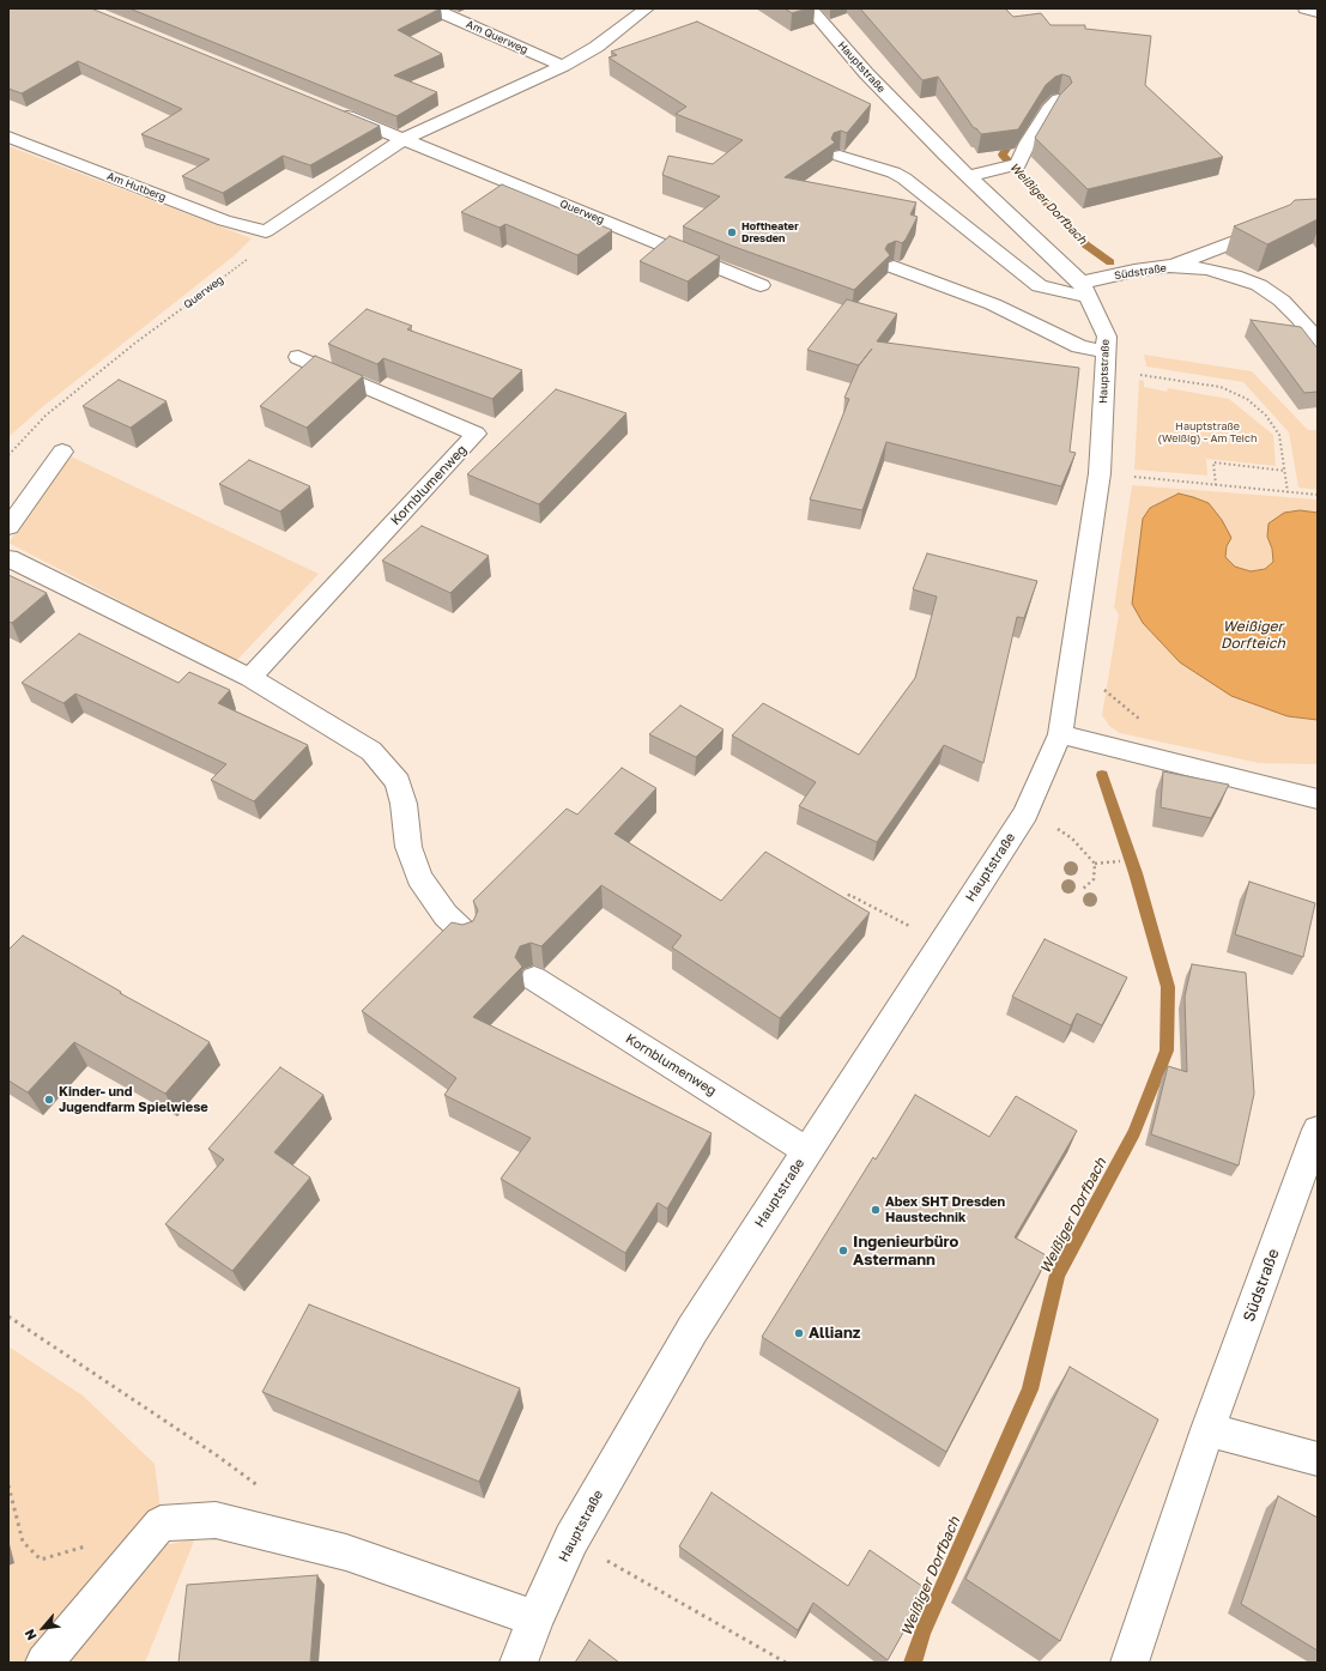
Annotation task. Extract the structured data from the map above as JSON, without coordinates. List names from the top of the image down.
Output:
{
  "streets": {
    "street": [
      "Am Querweg",
      "Hauptstraße",
      "Am Hutberg",
      "Querweg",
      "Südstraße",
      "Kornblumenweg"
    ]
  },
  "crossings": [
    ["Hauptstraße", "Südstraße"],
    ["Hauptstraße", "Kornblumenweg"],
    ["Am Hutberg", "Querweg"]
  ],
  "water": ["Weißiger Dorfbach", "Weißiger Dorfteich"],
  "parks": ["Hauptstraße (Weißig) - Am Teich"],
  "places": [
    "Hoftheater Dresden",
    "Kinder- und Jugendfarm Spielwiese",
    "Abex SHT Dresden Haustechnik",
    "Ingenieurbüro Astermann",
    "Allianz"
  ],
  "north": "bottom left"
}
